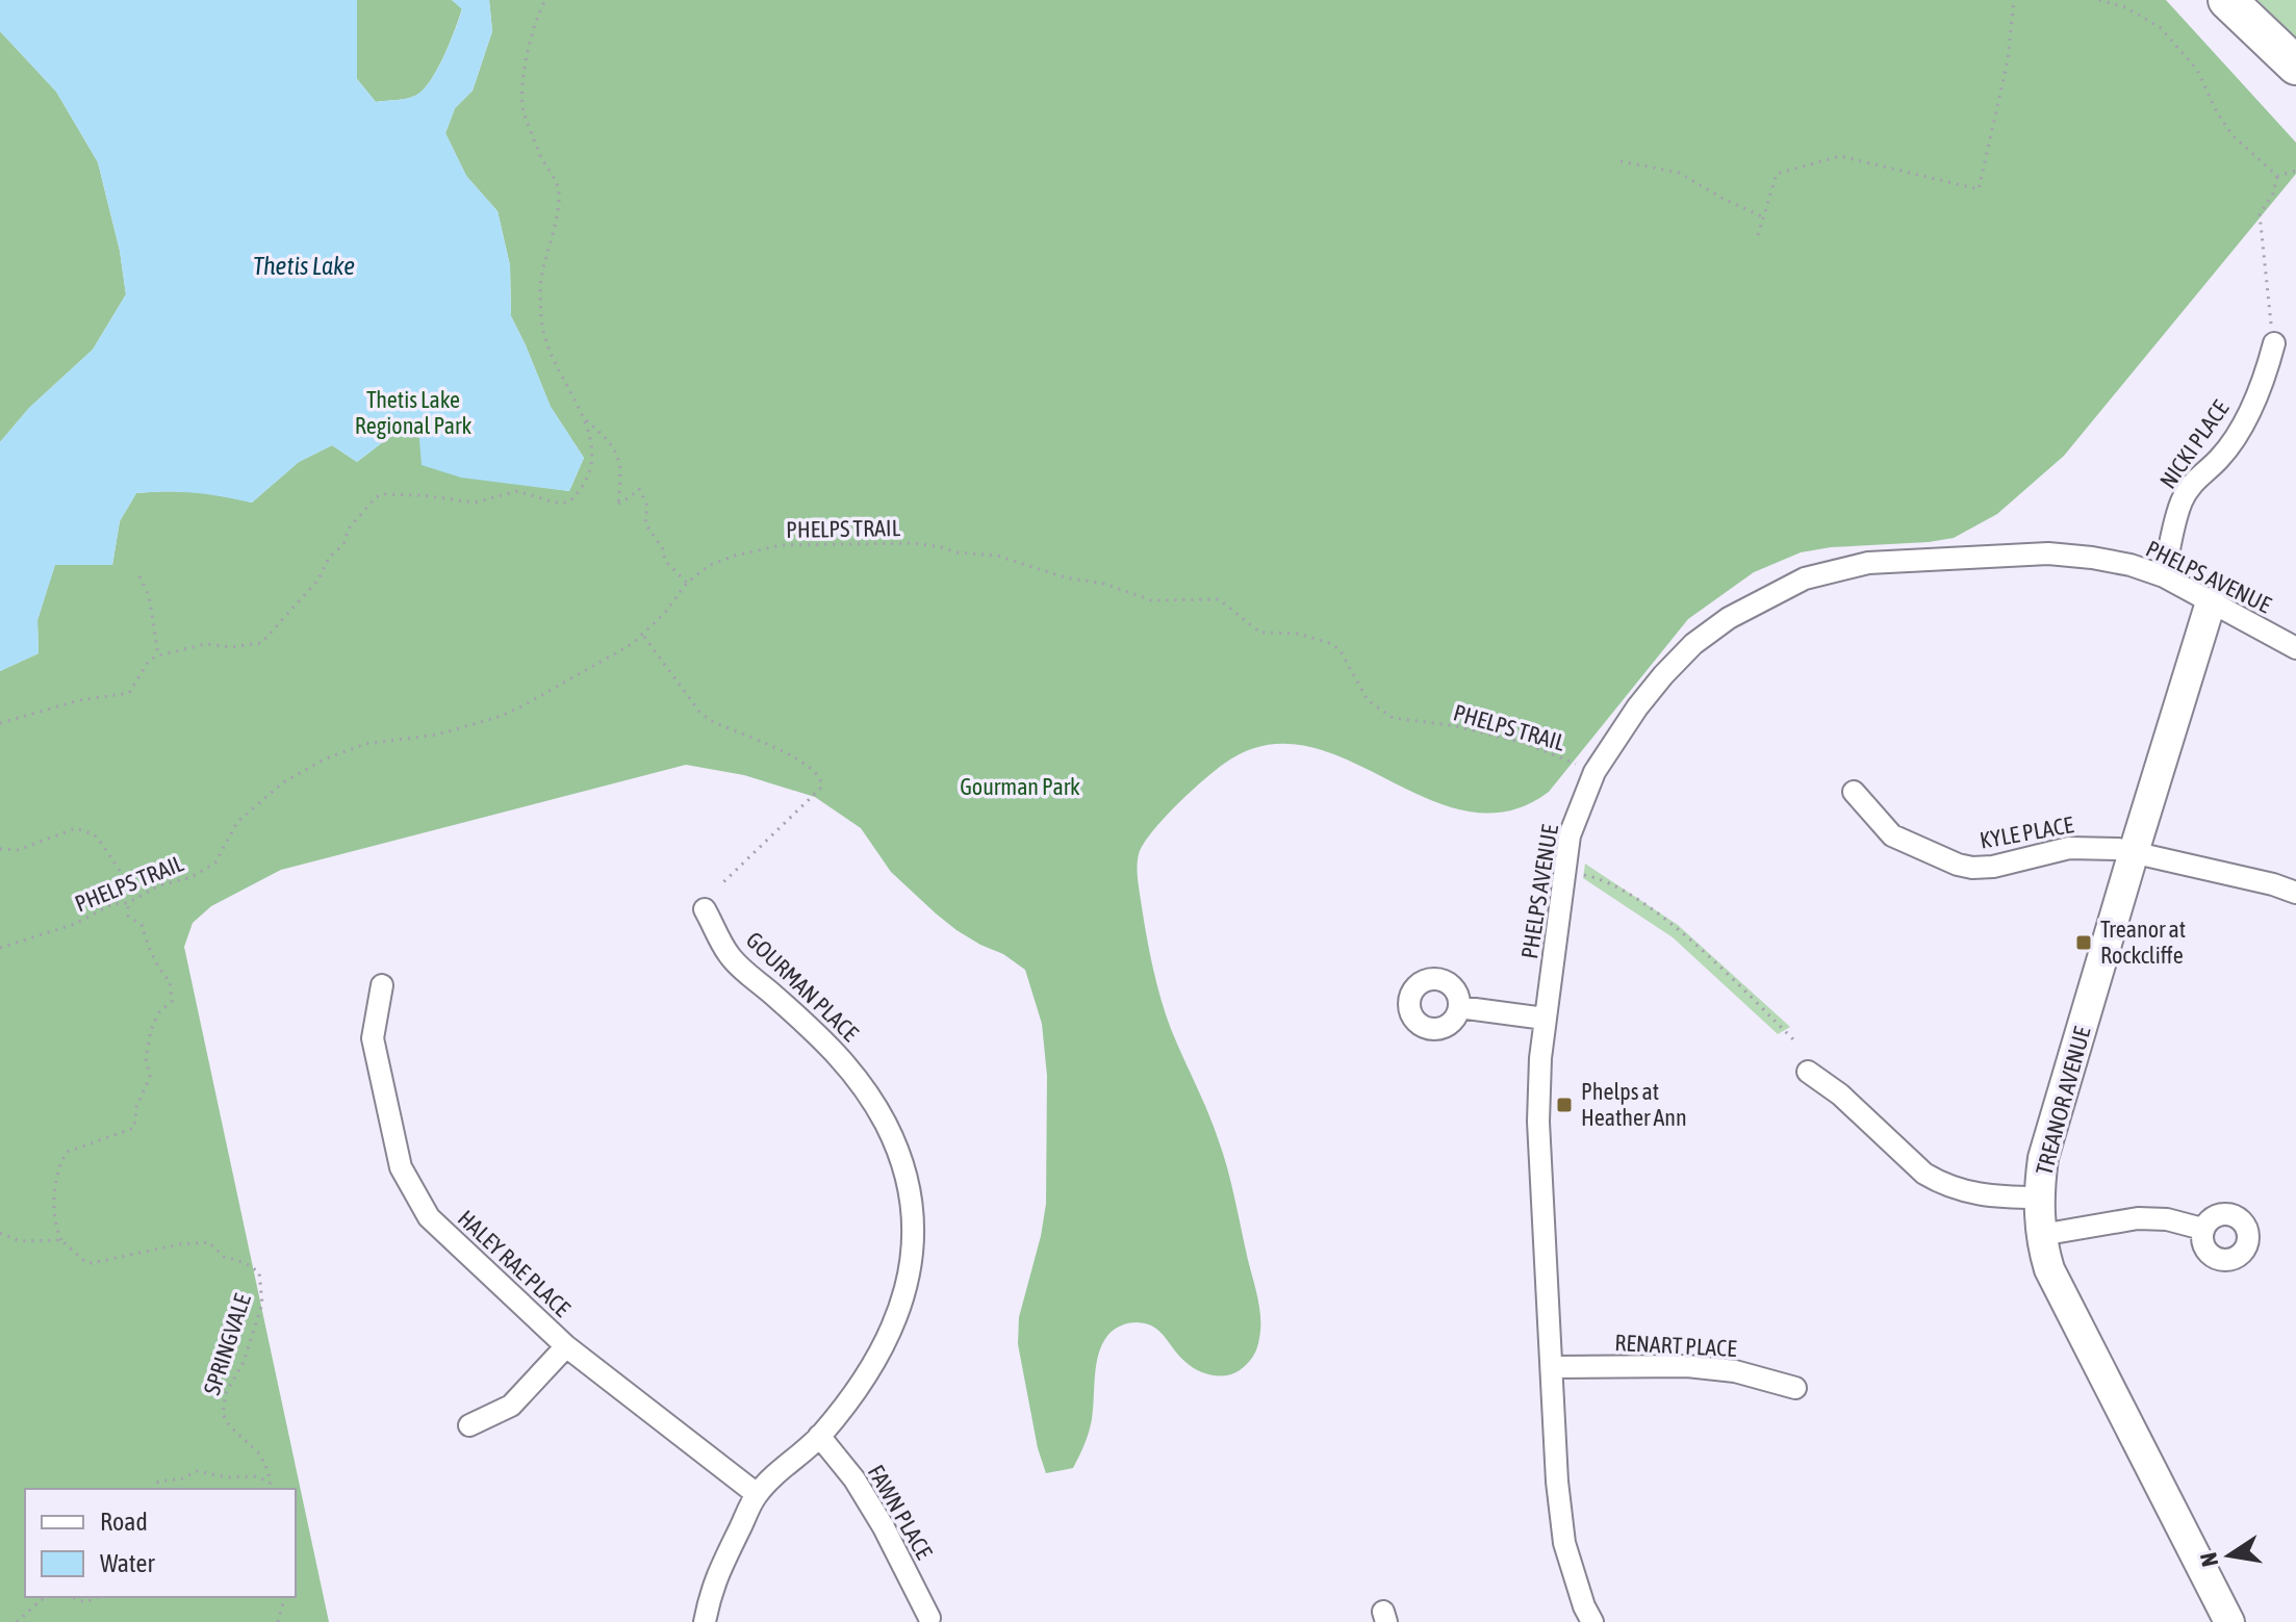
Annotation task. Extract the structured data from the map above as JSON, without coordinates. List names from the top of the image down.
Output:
{
  "streets": {
    "street": [
      "NICKI PLACE",
      "PHELPS AVENUE",
      "KYLE PLACE",
      "GOURMAN PLACE",
      "TREANOR AVENUE",
      "HALEY RAE PLACE",
      "RENART PLACE",
      "FAWN PLACE"
    ],
    "path": ["PHELPS TRAIL", "SPRINGVALE"]
  },
  "crossings": [
    ["NICKI PLACE", "PHELPS AVENUE"],
    ["PHELPS TRAIL", "PHELPS AVENUE"],
    ["PHELPS AVENUE", "TREANOR AVENUE"],
    ["PHELPS AVENUE", "RENART PLACE"],
    ["KYLE PLACE", "TREANOR AVENUE"],
    ["GOURMAN PLACE", "HALEY RAE PLACE"],
    ["GOURMAN PLACE", "FAWN PLACE"]
  ],
  "water": ["Thetis Lake"],
  "parks": ["Thetis Lake Regional Park", "Gourman Park"],
  "places": {
    "transit": ["Treanor at Rockcliffe", "Phelps at Heather Ann"]
  },
  "legend": ["Road", "Water"],
  "north": "left"
}
